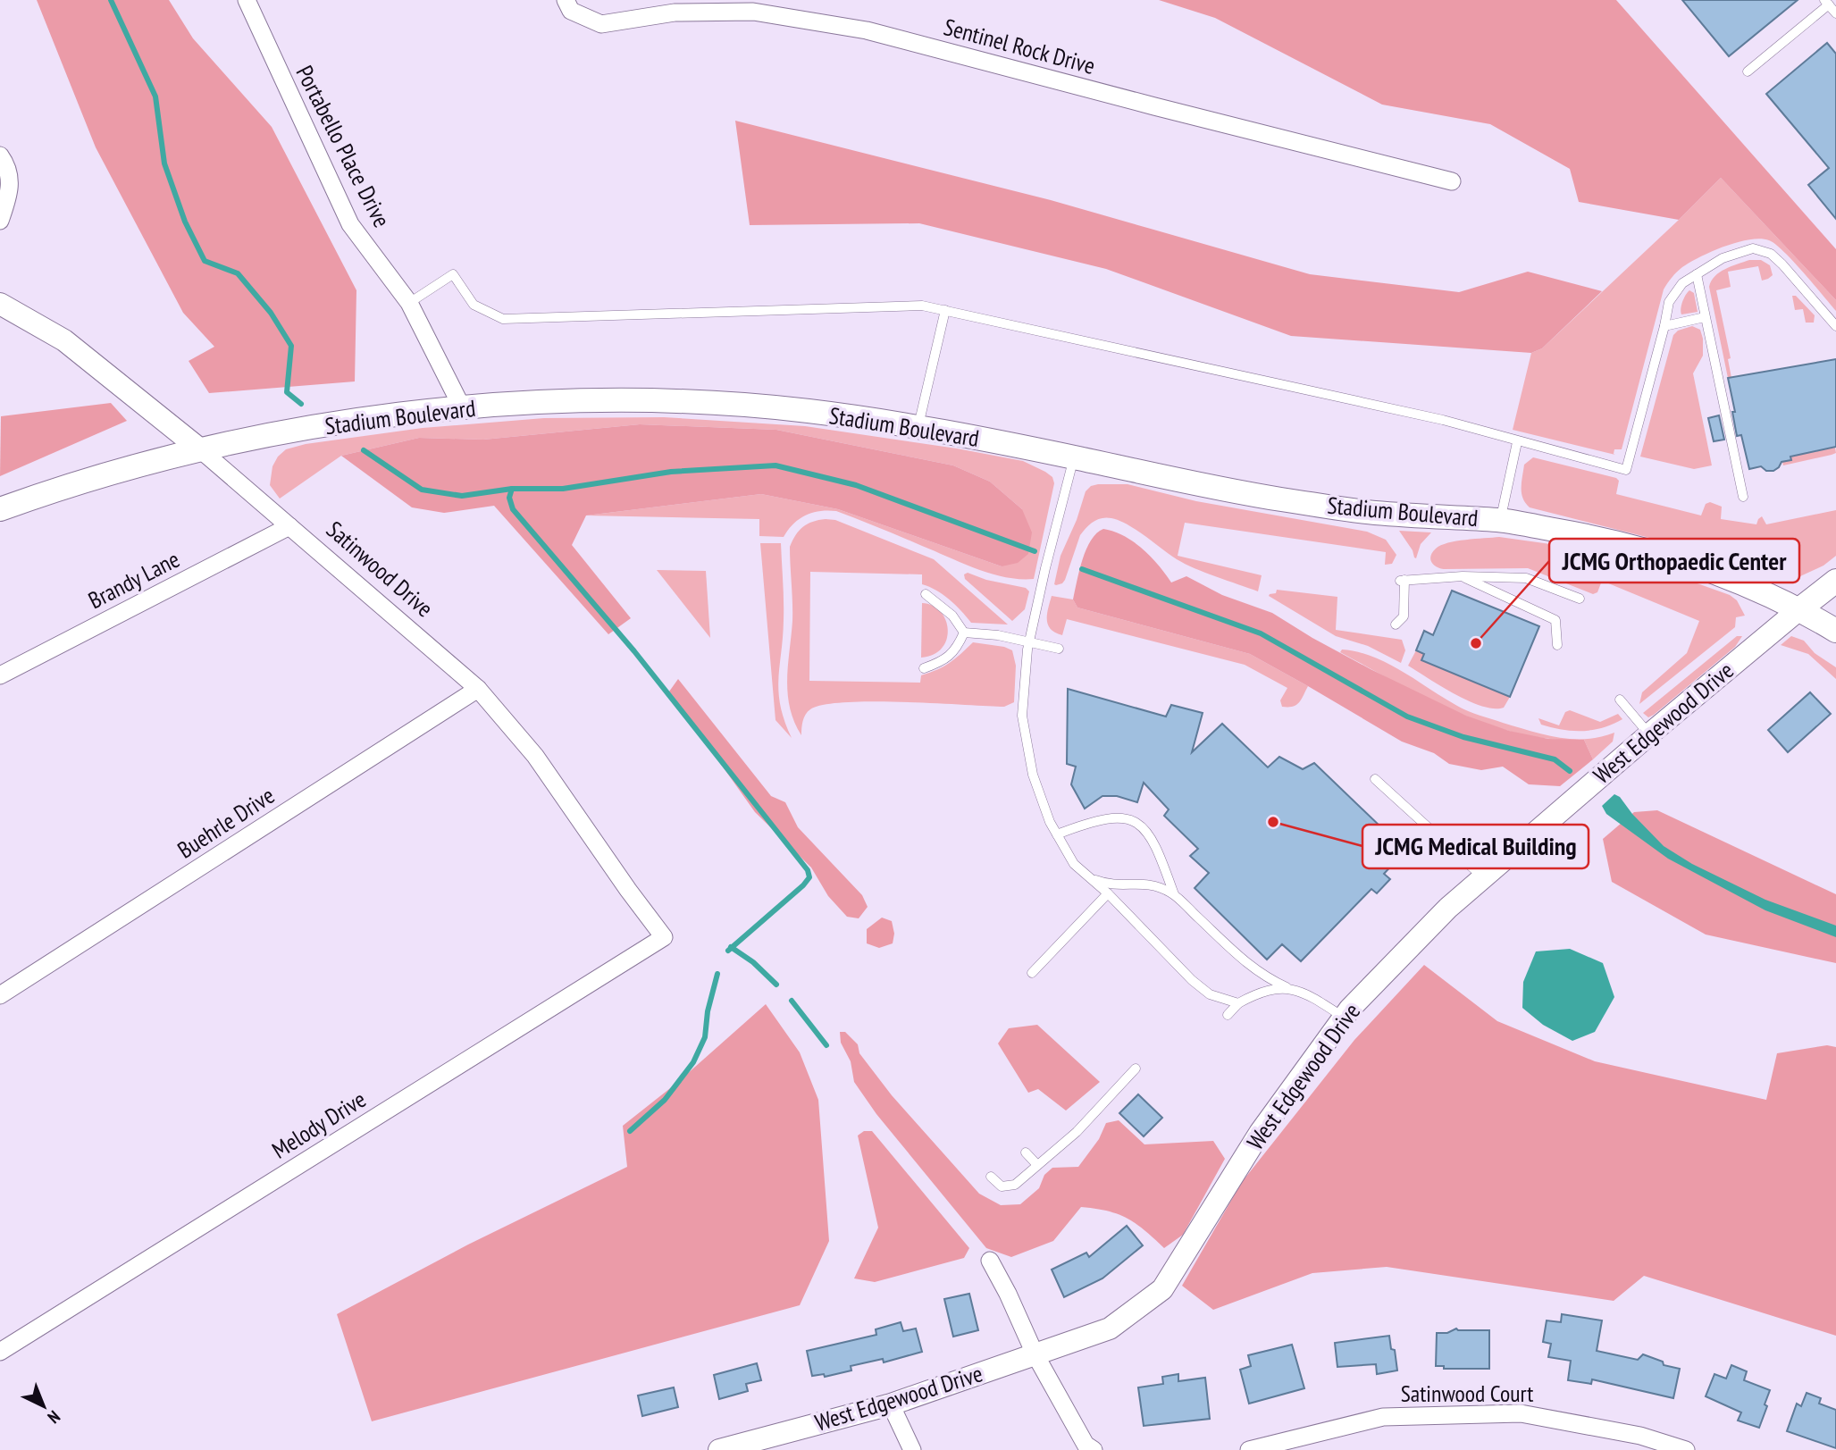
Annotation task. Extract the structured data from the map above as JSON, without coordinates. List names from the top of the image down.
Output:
{
  "streets": {
    "main road": ["Stadium Boulevard", "West Edgewood Drive"],
    "street": [
      "Sentinel Rock Drive",
      "Portabello Place Drive",
      "Satinwood Drive",
      "Brandy Lane",
      "Buehrle Drive",
      "Melody Drive",
      "Satinwood Court"
    ]
  },
  "crossings": [
    ["Portabello Place Drive", "Stadium Boulevard"],
    ["Stadium Boulevard", "Satinwood Drive"],
    ["Stadium Boulevard", "West Edgewood Drive"],
    ["Satinwood Drive", "Brandy Lane"],
    ["Satinwood Drive", "Buehrle Drive"],
    ["Satinwood Drive", "Melody Drive"]
  ],
  "places": ["JCMG Orthopaedic Center", "JCMG Medical Building"],
  "north": "bottom right"
}
